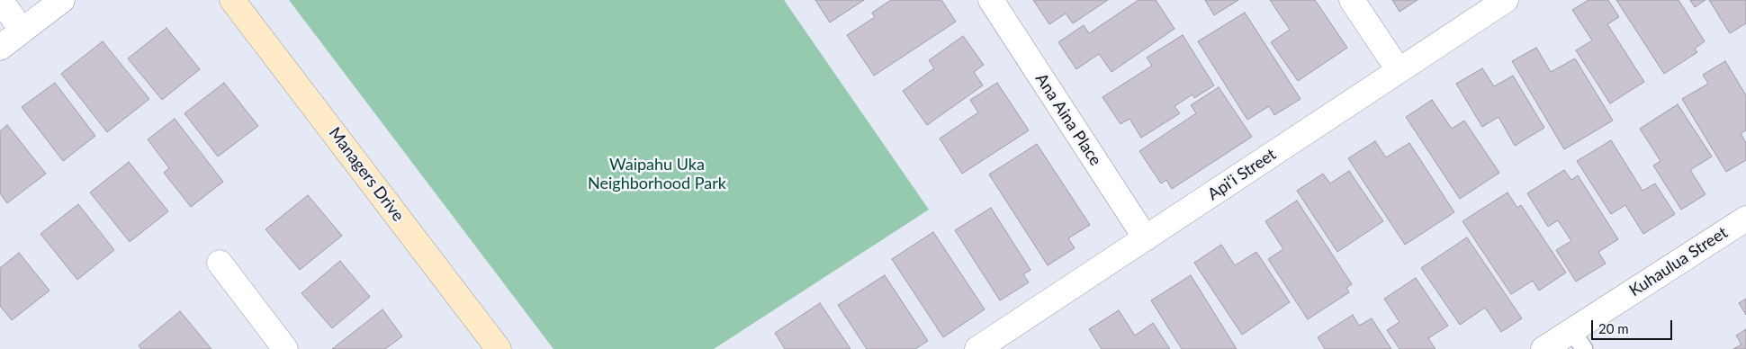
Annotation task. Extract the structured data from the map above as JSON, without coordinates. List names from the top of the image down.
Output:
{
  "streets": {
    "street": [
      "Ana Aina Place",
      "Managers Drive",
      "Apiʻi Street",
      "Kuhaulua Street"
    ]
  },
  "crossings": [
    ["Ana Aina Place", "Apiʻi Street"]
  ],
  "parks": ["Waipahu Uka Neighborhood Park"],
  "scale_bar": "20 m"
}
